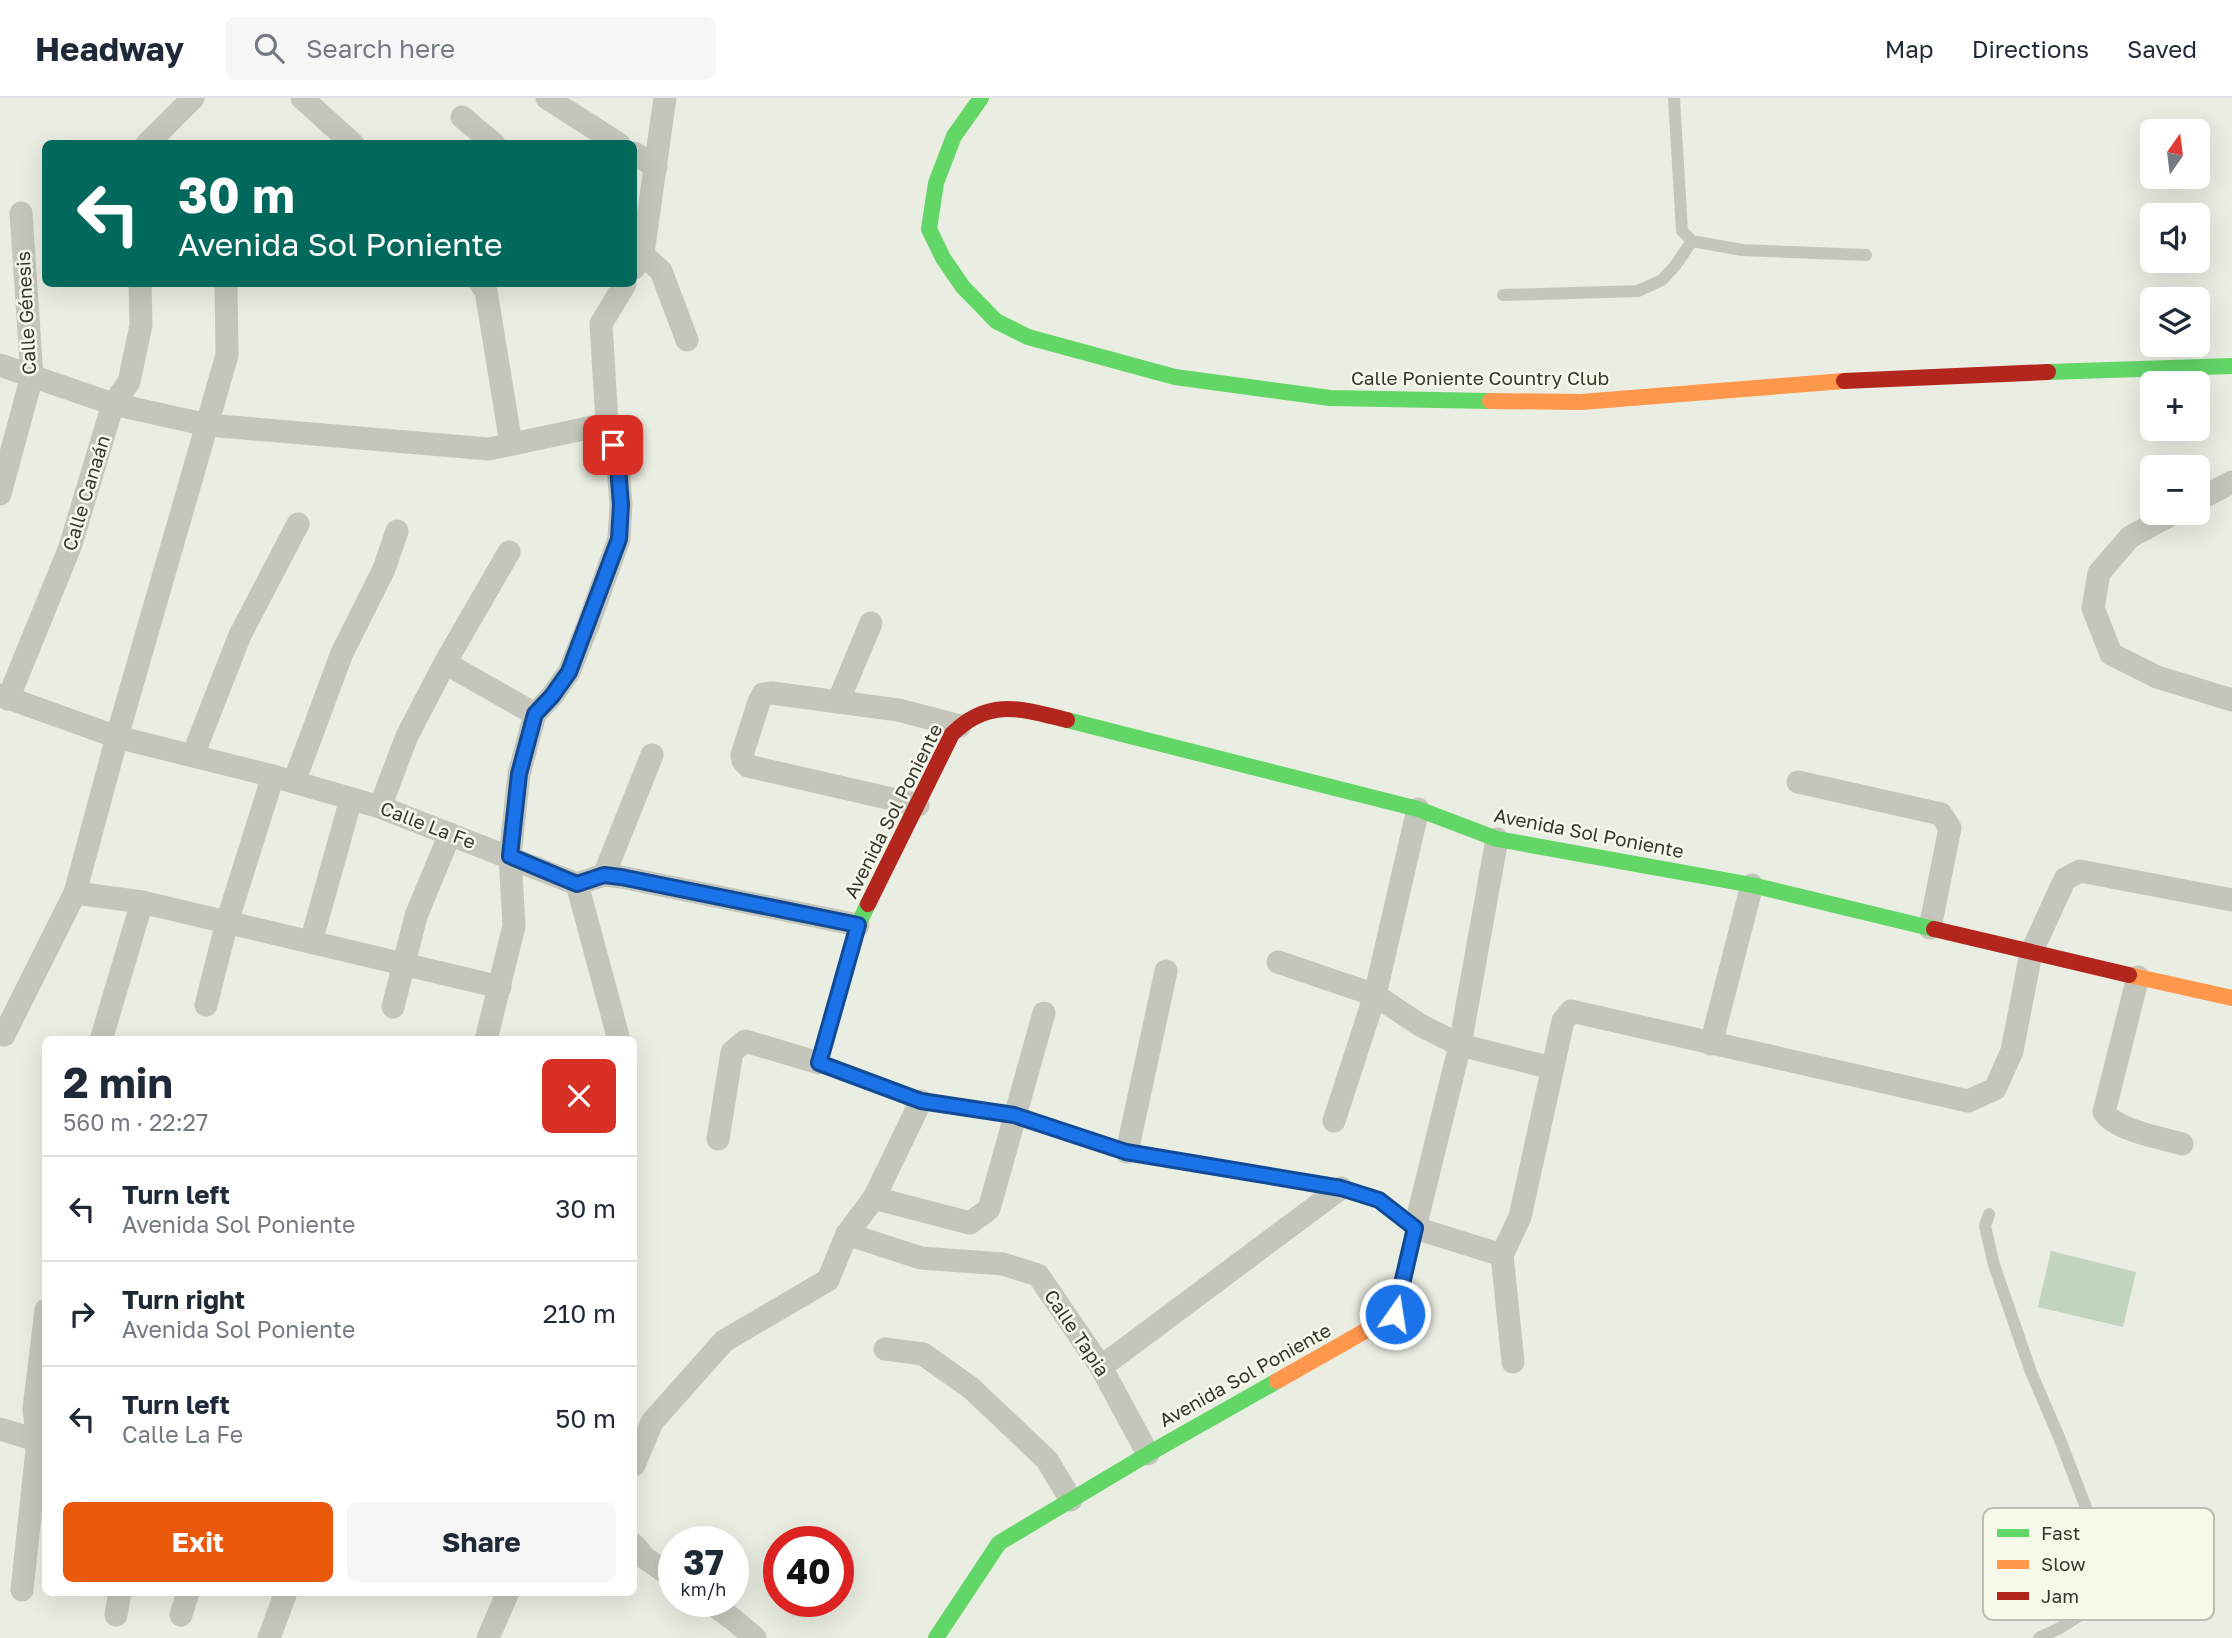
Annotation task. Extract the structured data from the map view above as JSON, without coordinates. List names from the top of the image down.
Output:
{
  "streets": {
    "street": [
      "Calle Génesis",
      "Calle Poniente Country Club",
      "Calle Canaán",
      "Avenida Sol Poniente",
      "Calle La Fe",
      "Calle Tapia"
    ]
  },
  "crossings": [
    ["Calle Canaán", "Calle La Fe"],
    ["Avenida Sol Poniente", "Calle Tapia"]
  ],
  "legend": ["Fast", "Slow", "Jam"],
  "north": "top",
  "page": {
    "header": "Headway",
    "search": "Search here",
    "nav": ["Map", "Directions", "Saved"],
    "map_buttons": ["+", "−"],
    "turn": ["30 m", "Avenida Sol Poniente"],
    "heading": ["2 min", "560 m · 22:27"],
    "list": [
      {
        "name": "Turn left",
        "note": "Avenida Sol Poniente",
        "value": "30 m"
      },
      {
        "name": "Turn right",
        "note": "Avenida Sol Poniente",
        "value": "210 m"
      },
      {
        "name": "Turn left",
        "note": "Calle La Fe",
        "value": "50 m"
      }
    ],
    "buttons": ["Exit", "Share"],
    "speed": "37 km/h",
    "limit": "40"
  }
}
